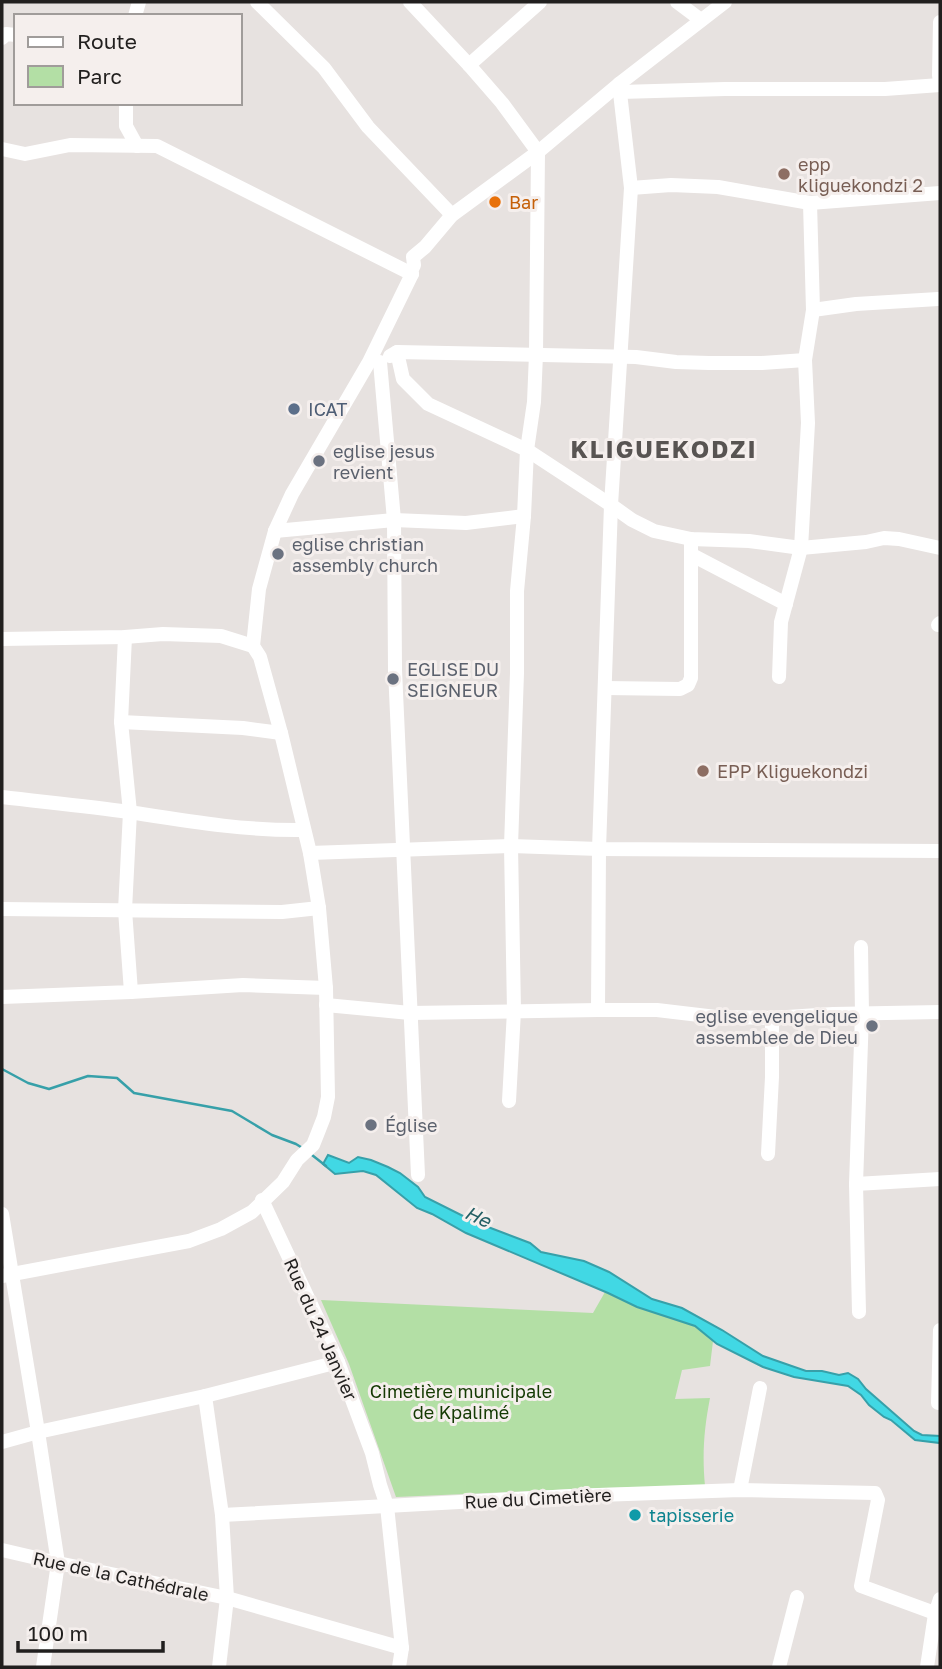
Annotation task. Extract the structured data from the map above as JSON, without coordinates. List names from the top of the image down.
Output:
{
  "streets": {
    "street": ["Rue du 24 Janvier", "Rue du Cimetière", "Rue de la Cathédrale"]
  },
  "crossings": [
    ["Rue du 24 Janvier", "Rue du Cimetière"],
    ["Rue du 24 Janvier", "Rue de la Cathédrale"]
  ],
  "districts": ["KLIGUEKODZI"],
  "water": ["He"],
  "parks": ["Cimetière municipale de Kpalimé"],
  "places": [
    "epp kliguekondzi 2",
    "Bar",
    "ICAT",
    "eglise jesus revient",
    "eglise christian assembly church",
    "EGLISE DU SEIGNEUR",
    "EPP Kliguekondzi",
    "eglise evengelique assemblee de Dieu",
    "Église",
    "tapisserie"
  ],
  "legend": ["Route", "Parc"],
  "scale_bar": "100 m"
}
